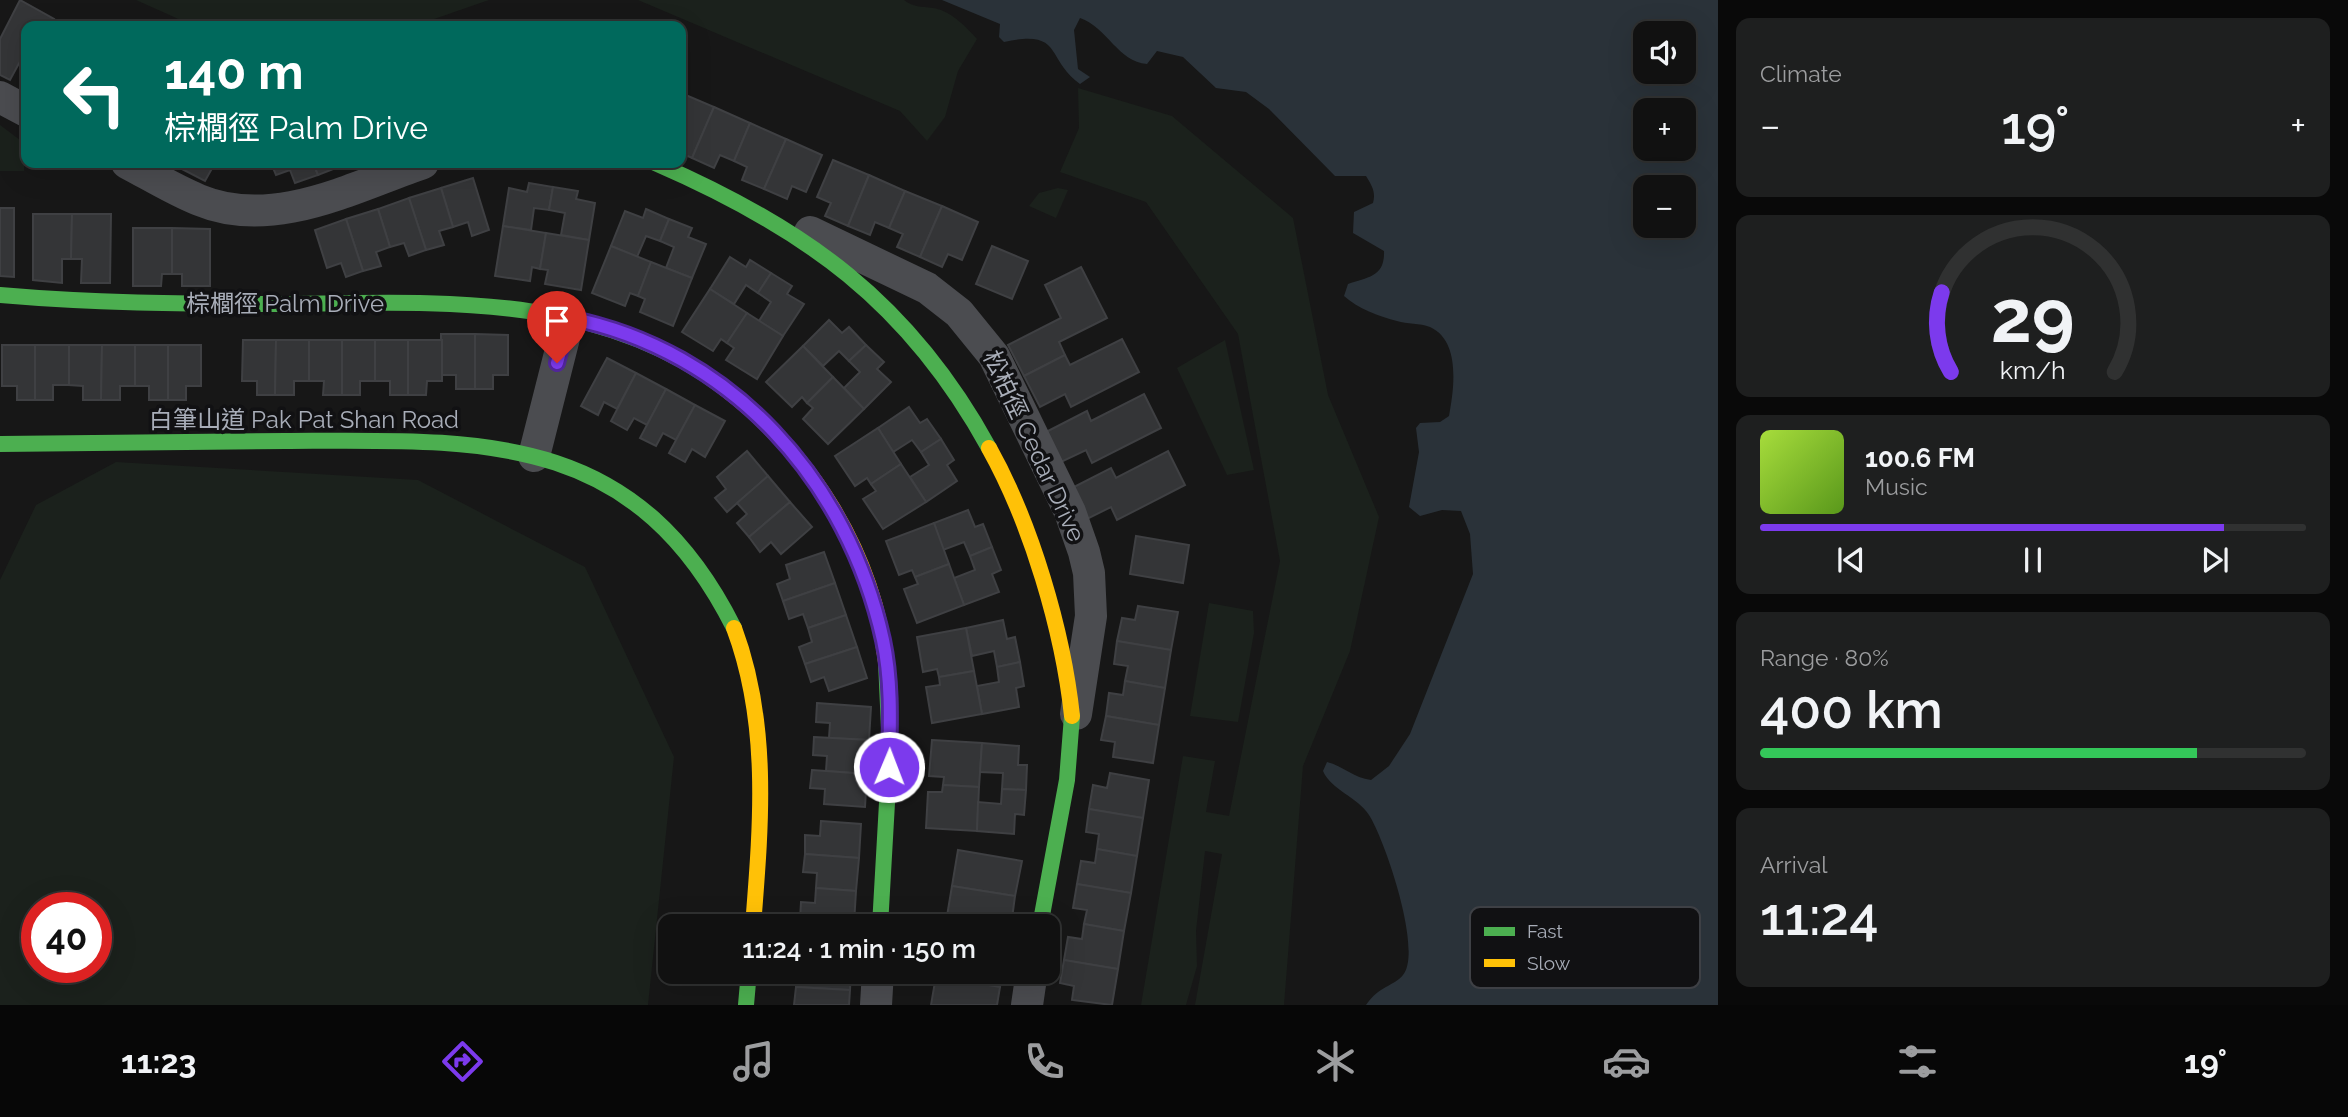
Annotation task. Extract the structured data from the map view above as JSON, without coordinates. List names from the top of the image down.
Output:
{
  "streets": {
    "street": ["棕櫚徑 Palm Drive", "白筆山道 Pak Pat Shan Road", "松柏徑 Cedar Drive"]
  },
  "legend": ["Fast", "Slow"],
  "page": {
    "tile": [
      "Climate",
      ["Range · 80%", "400 km"],
      ["Arrival", "11:24"]
    ],
    "map_buttons": ["+", "−"],
    "turn": ["140 m", "棕櫚徑 Palm Drive"],
    "heat": ["−", "19°", "+"],
    "song": ["100.6 FM", "Music"],
    "limit": "40",
    "trip": "11:24 · 1 min · 150 m",
    "tabs": ["11:23", "19°"],
    "gauge": ["29", "km/h"]
  }
}
